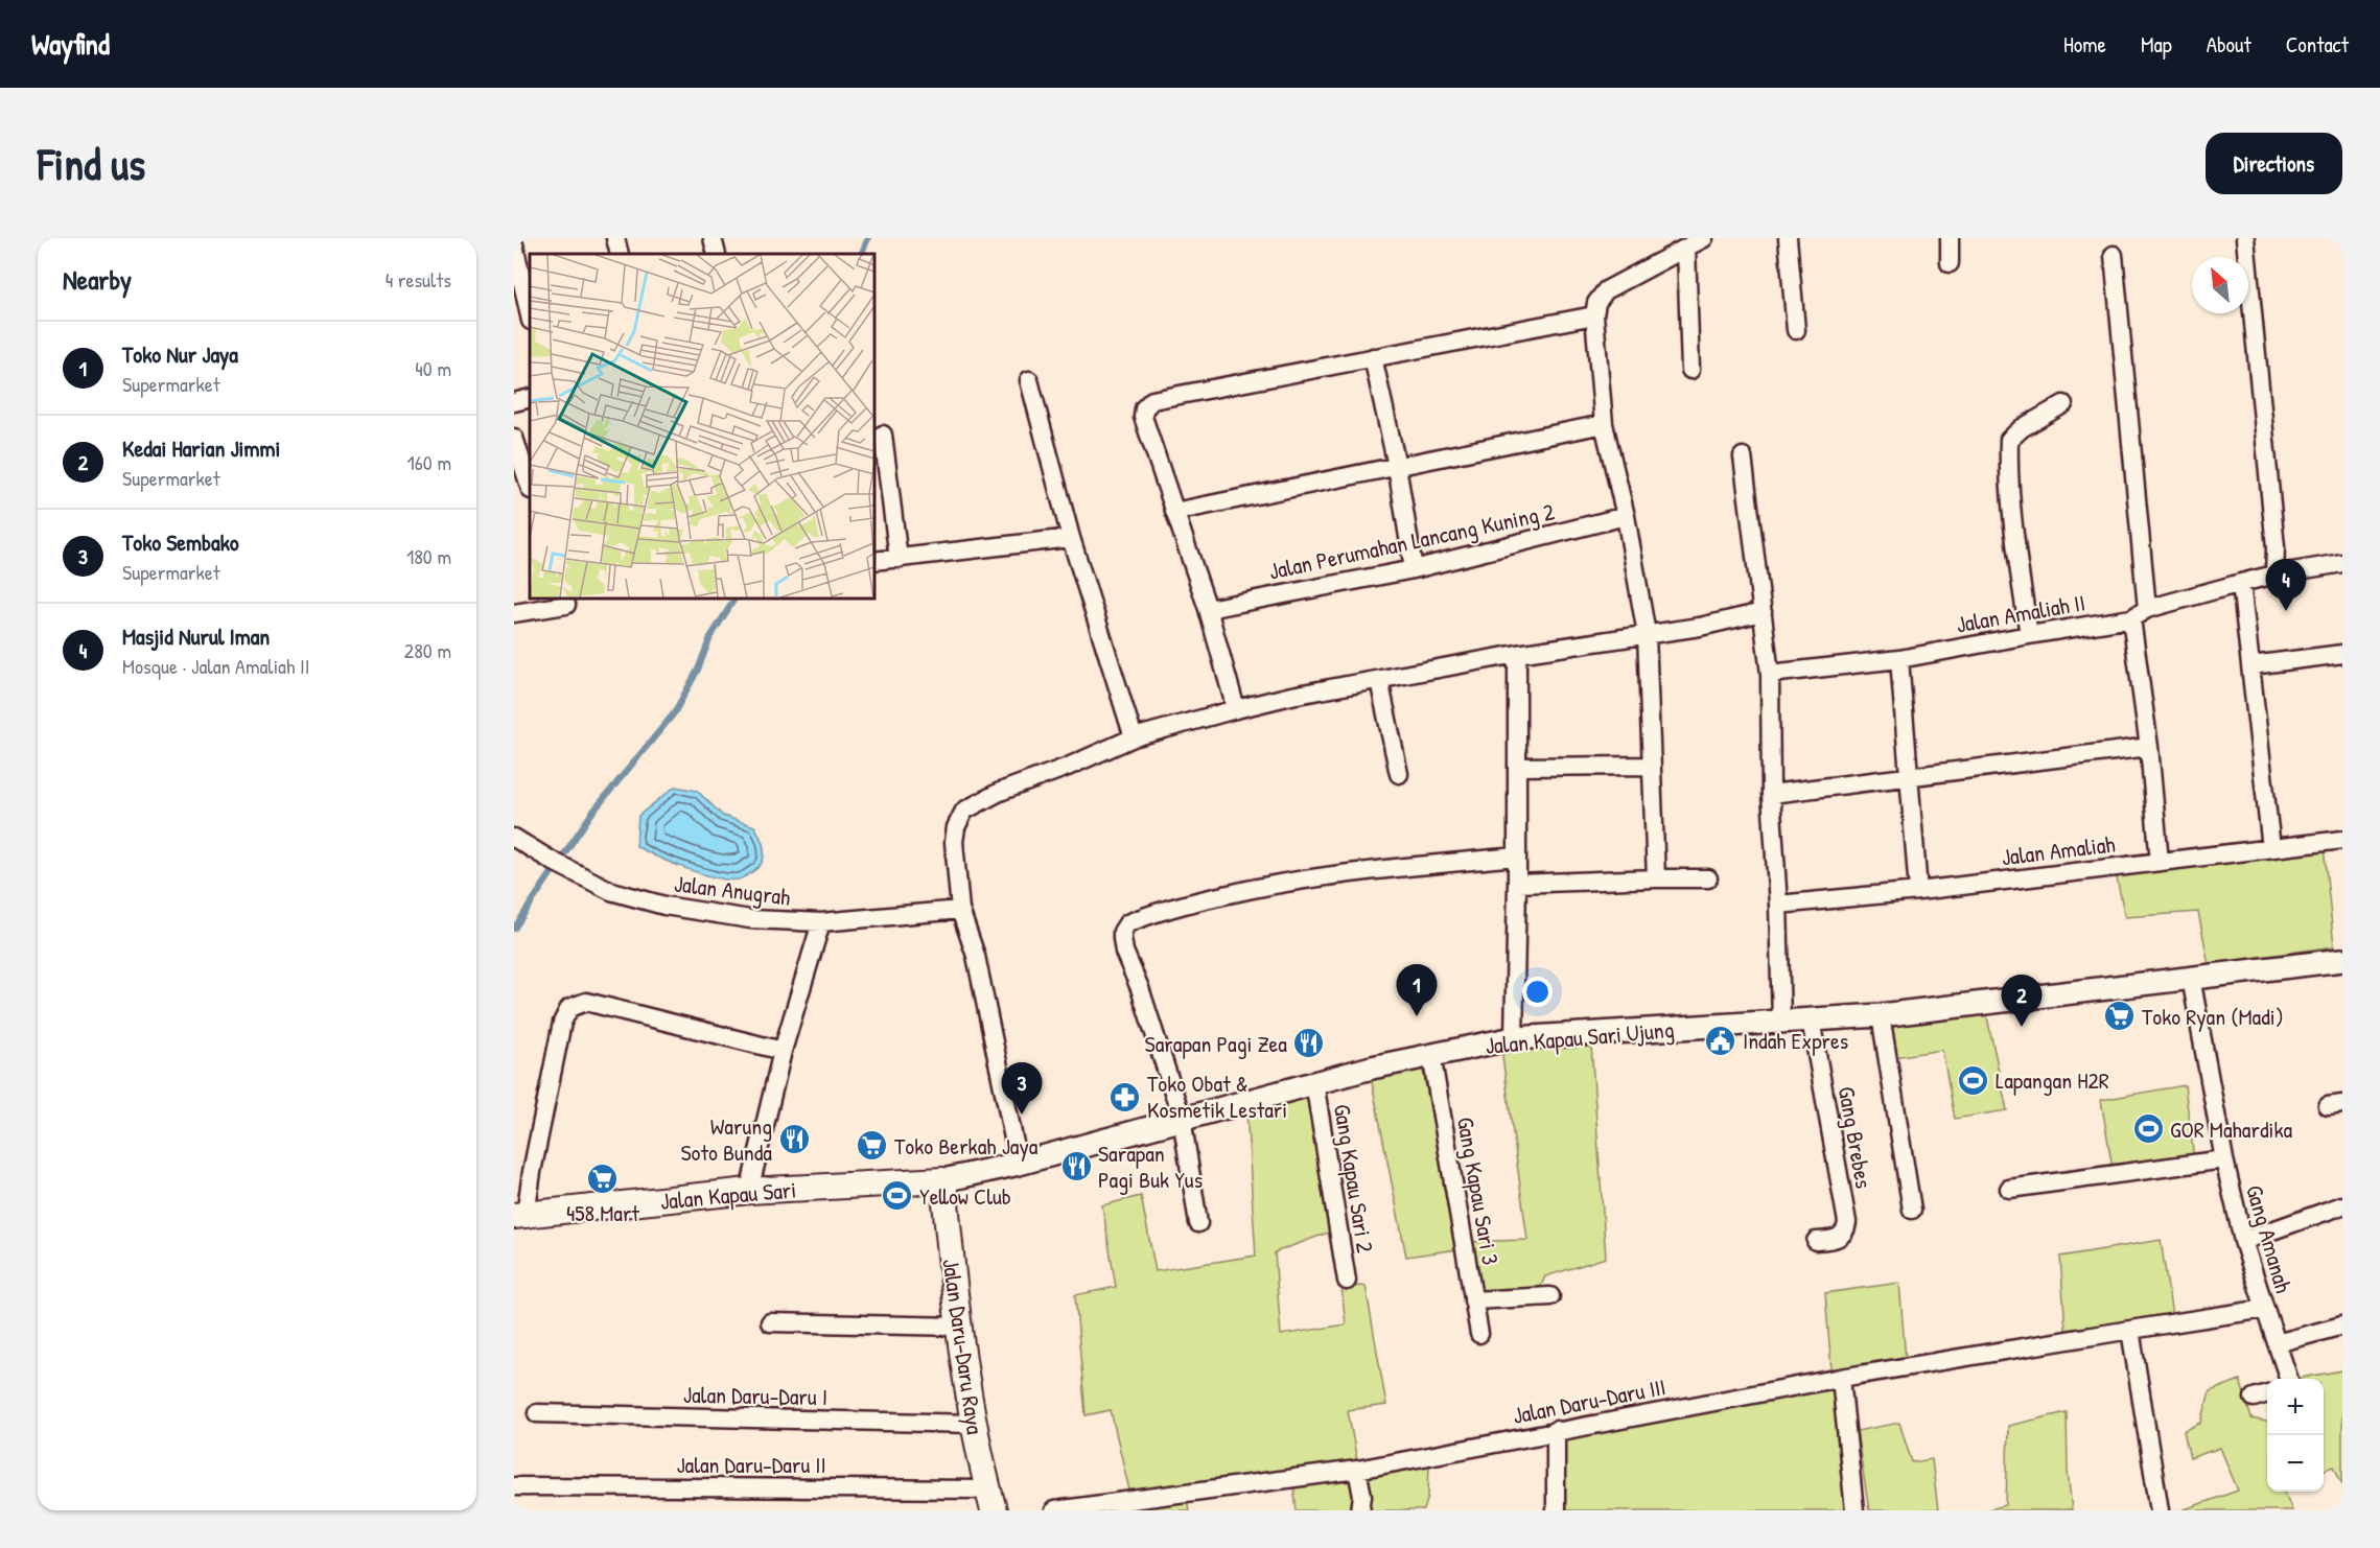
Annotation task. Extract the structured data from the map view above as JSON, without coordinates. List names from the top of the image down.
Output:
{
  "streets": {
    "main road": ["Jalan Kapau Sari", "Jalan Daru-Daru Raya"],
    "street": [
      "Jalan Perumahan Lancang Kuning 2",
      "Jalan Amaliah II",
      "Jalan Amaliah",
      "Jalan Anugrah",
      "Jalan Kapau Sari Ujung",
      "Gang Brebes",
      "Gang Kapau Sari 2",
      "Gang Kapau Sari 3",
      "Gang Amanah",
      "Jalan Daru-Daru I",
      "Jalan Daru-Daru III",
      "Jalan Daru-Daru II"
    ]
  },
  "crossings": [
    ["Jalan Kapau Sari Ujung", "Gang Brebes"],
    ["Jalan Kapau Sari Ujung", "Gang Kapau Sari 2"],
    ["Jalan Kapau Sari Ujung", "Gang Kapau Sari 3"],
    ["Jalan Kapau Sari Ujung", "Jalan Kapau Sari"],
    ["Jalan Kapau Sari Ujung", "Gang Amanah"],
    ["Jalan Kapau Sari Ujung", "Jalan Daru-Daru Raya"],
    ["Jalan Kapau Sari", "Jalan Daru-Daru Raya"],
    ["Gang Amanah", "Jalan Daru-Daru III"],
    ["Jalan Daru-Daru Raya", "Jalan Daru-Daru I"],
    ["Jalan Daru-Daru Raya", "Jalan Daru-Daru II"]
  ],
  "places": {
    "supermarket": ["Toko Ryan (Madi)", "Toko Berkah Jaya", "458 Mart"],
    "public building": ["Indah Expres"],
    "restaurant": ["Sarapan Pagi Zea", "Warung Soto Bunda", "Sarapan Pagi Buk Yus"],
    "sports": ["Lapangan H2R", "GOR Mahardika", "Yellow Club"],
    "pharmacy": ["Toko Obat & Kosmetik Lestari"]
  },
  "north": "top left",
  "page": {
    "header": "Wayfind",
    "nav": [
      "Home",
      "Map",
      "About",
      "Contact"
    ],
    "buttons": "Directions",
    "title": "Find us",
    "heading": ["Nearby", "4 results"],
    "list": [
      {
        "mark": "1",
        "name": "Toko Nur Jaya",
        "note": "Supermarket",
        "value": "40 m"
      },
      {
        "mark": "2",
        "name": "Kedai Harian Jimmi",
        "note": "Supermarket",
        "value": "160 m"
      },
      {
        "mark": "3",
        "name": "Toko Sembako",
        "note": "Supermarket",
        "value": "180 m"
      },
      {
        "mark": "4",
        "name": "Masjid Nurul Iman",
        "note": "Mosque · Jalan Amaliah II",
        "value": "280 m"
      }
    ],
    "pins": [
      "4",
      "1",
      "2",
      "3"
    ],
    "map_buttons": ["+", "−"]
  }
}
